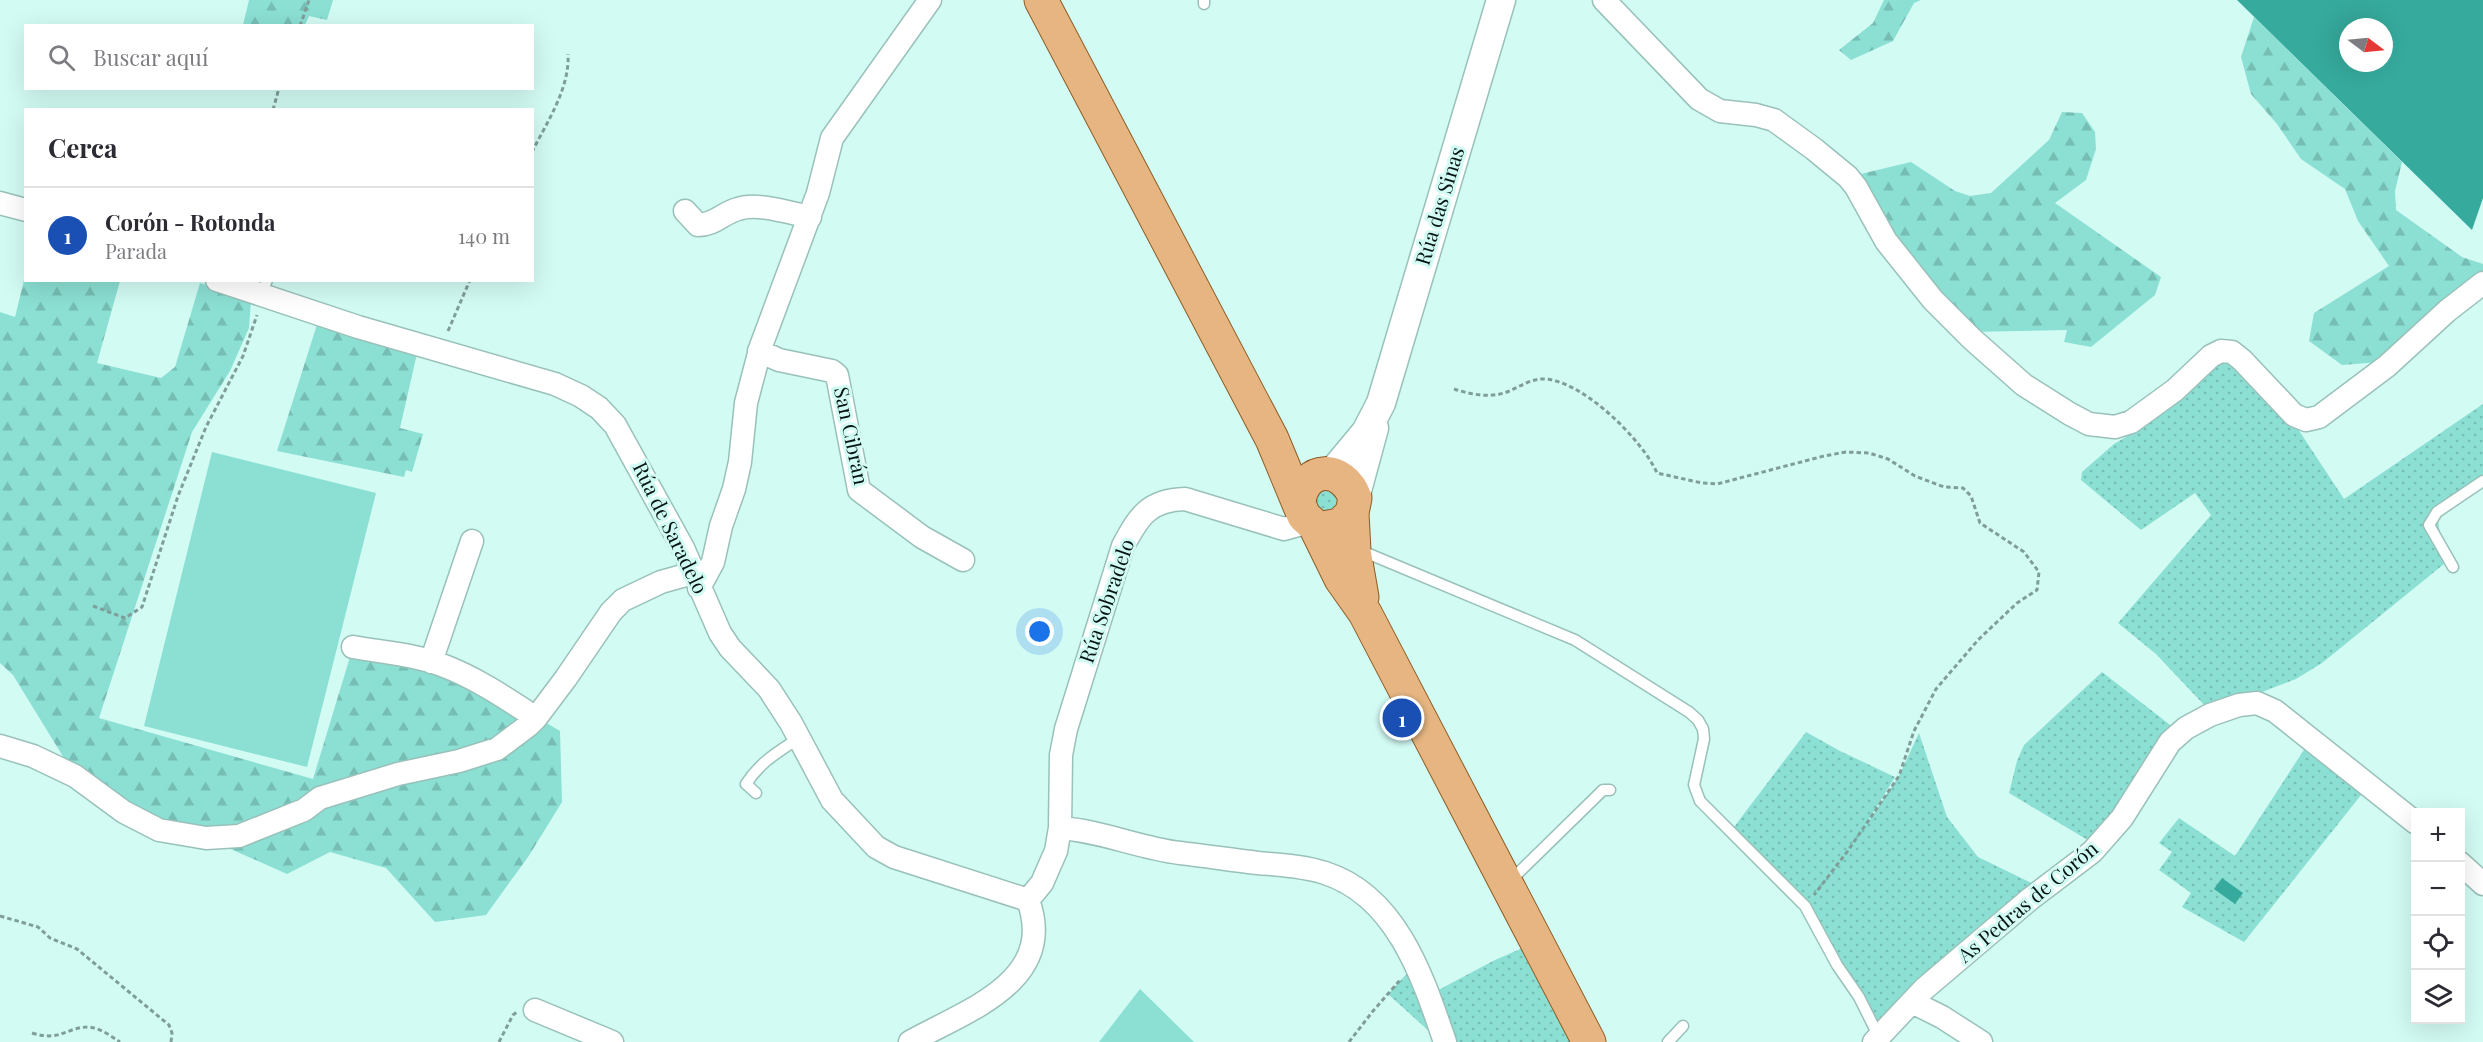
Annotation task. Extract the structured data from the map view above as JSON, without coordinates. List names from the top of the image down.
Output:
{
  "streets": {
    "street": [
      "Rúa das Sinas",
      "San Cibrán",
      "Rúa de Saradelo",
      "Rúa Sobradelo",
      "As Pedras de Corón"
    ]
  },
  "crossings": [
    ["Rúa das Sinas", "Rúa Sobradelo"],
    ["Rúa de Saradelo", "Rúa Sobradelo"]
  ],
  "north": "right",
  "page": {
    "search": "Buscar aquí",
    "heading": "Cerca",
    "list": [
      {
        "mark": "1",
        "name": "Corón - Rotonda",
        "note": "Parada",
        "value": "140 m"
      }
    ],
    "pins": "1",
    "map_buttons": ["+", "−"]
  }
}
